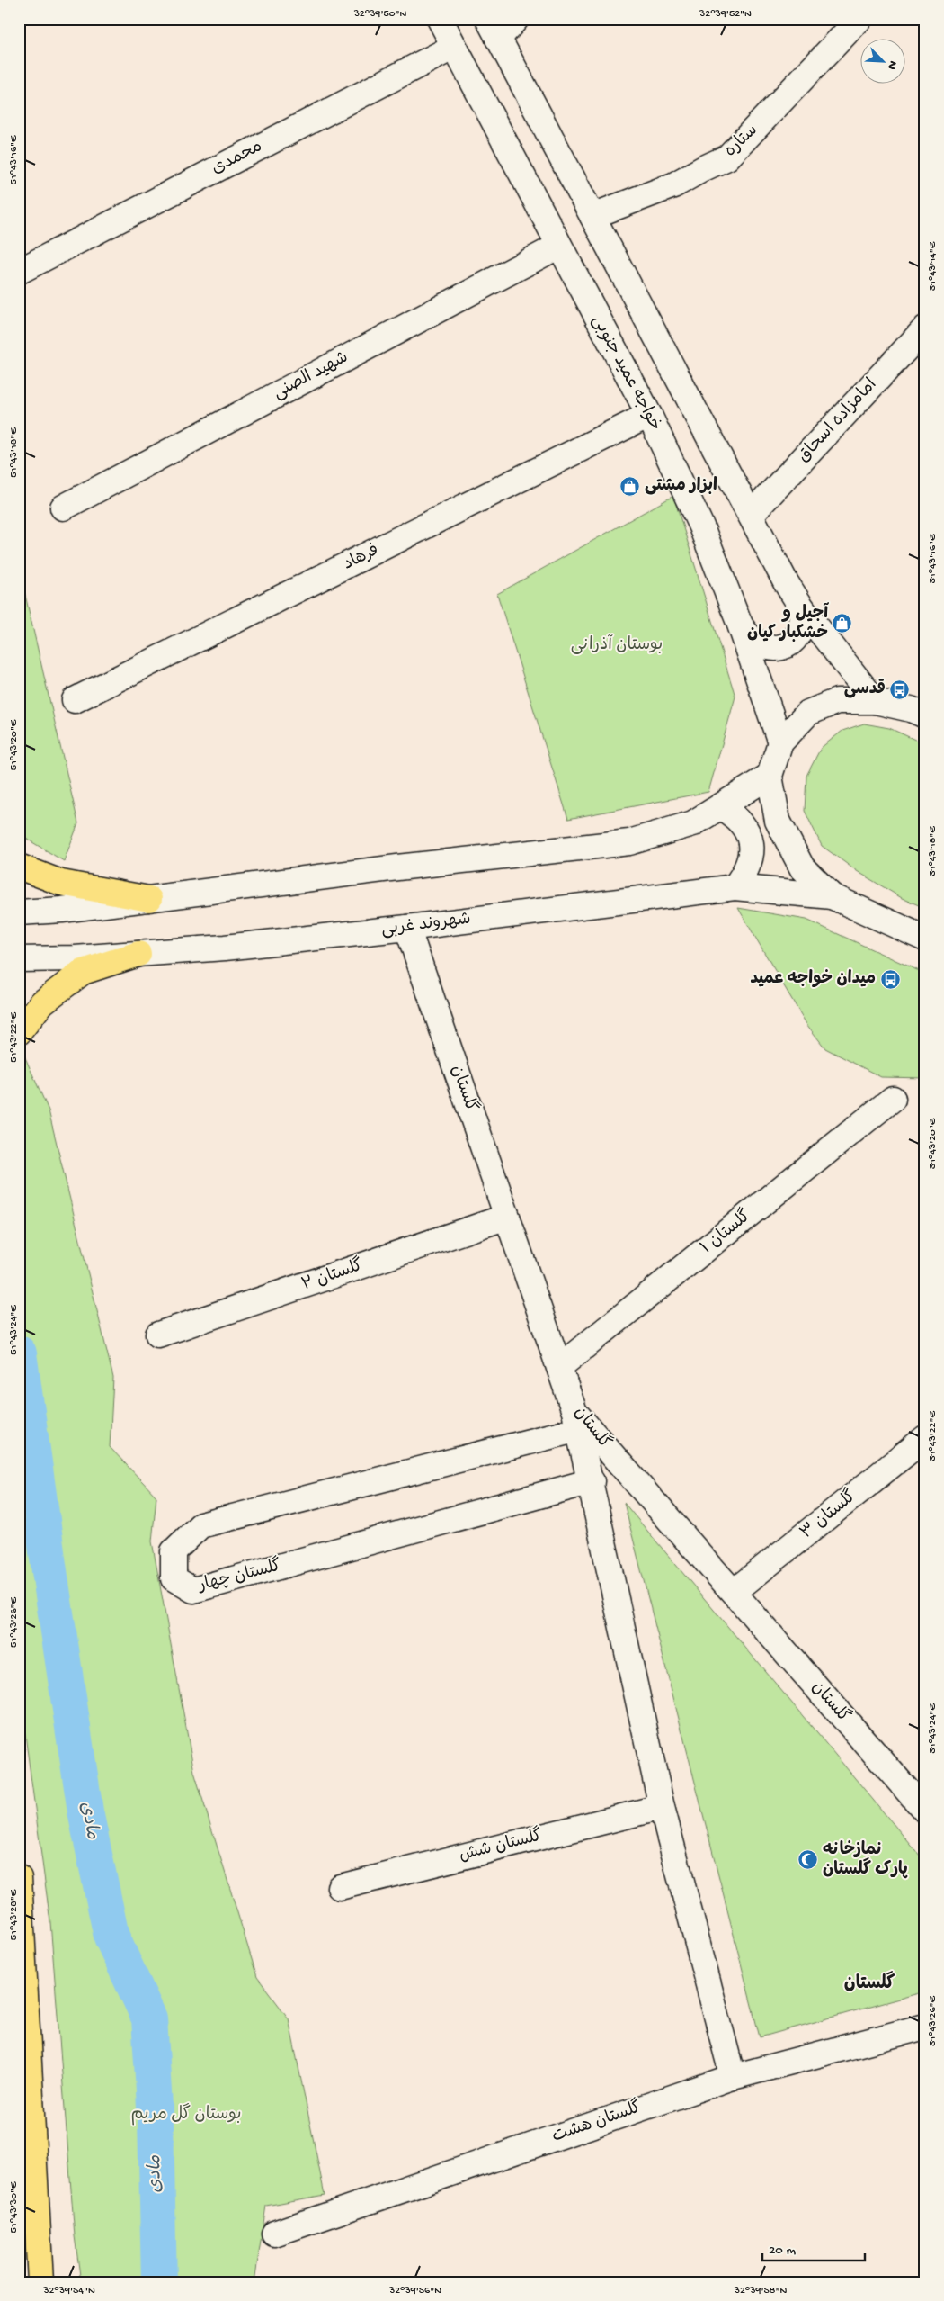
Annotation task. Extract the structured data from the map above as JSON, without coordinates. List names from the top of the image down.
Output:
{
  "streets": {
    "street": [
      "ستاره",
      "محمدی",
      "خواجه عمید جنوبی",
      "شهید الصنی",
      "امامزاده اسحاق",
      "فرهاد",
      "شهروند غربی",
      "گلستان",
      "گلستان ۱",
      "گلستان ۲",
      "گلستان ۳",
      "گلستان چهار",
      "گلستان شش",
      "گلستان هشت"
    ]
  },
  "crossings": [
    ["محمدی", "خواجه عمید جنوبی"],
    ["خواجه عمید جنوبی", "شهید الصنی"],
    ["خواجه عمید جنوبی", "فرهاد"],
    ["شهروند غربی", "گلستان"],
    ["گلستان", "گلستان ۱"],
    ["گلستان", "گلستان ۲"],
    ["گلستان", "گلستان ۳"],
    ["گلستان", "گلستان چهار"]
  ],
  "districts": ["گلستان"],
  "water": ["مادی"],
  "parks": ["بوستان آذرانی", "بوستان گل مریم"],
  "places": {
    "shop": ["ابزار مشتی", "آجیل و خشکبار کیان"],
    "bus stop": ["قدسی", "میدان خواجه عمید"],
    "mosque": ["نمازخانه پارک گلستان"]
  },
  "scale_bar": "20 m",
  "north": "bottom right",
  "coordinates": [
    "32°39'50\"N",
    "32°39'52\"N",
    "51°43'16\"E",
    "51°43'14\"E",
    "51°43'18\"E",
    "51°43'20\"E",
    "51°43'22\"E",
    "51°43'24\"E",
    "51°43'26\"E",
    "51°43'28\"E",
    "51°43'30\"E",
    "32°39'54\"N",
    "32°39'56\"N",
    "32°39'58\"N"
  ]
}
